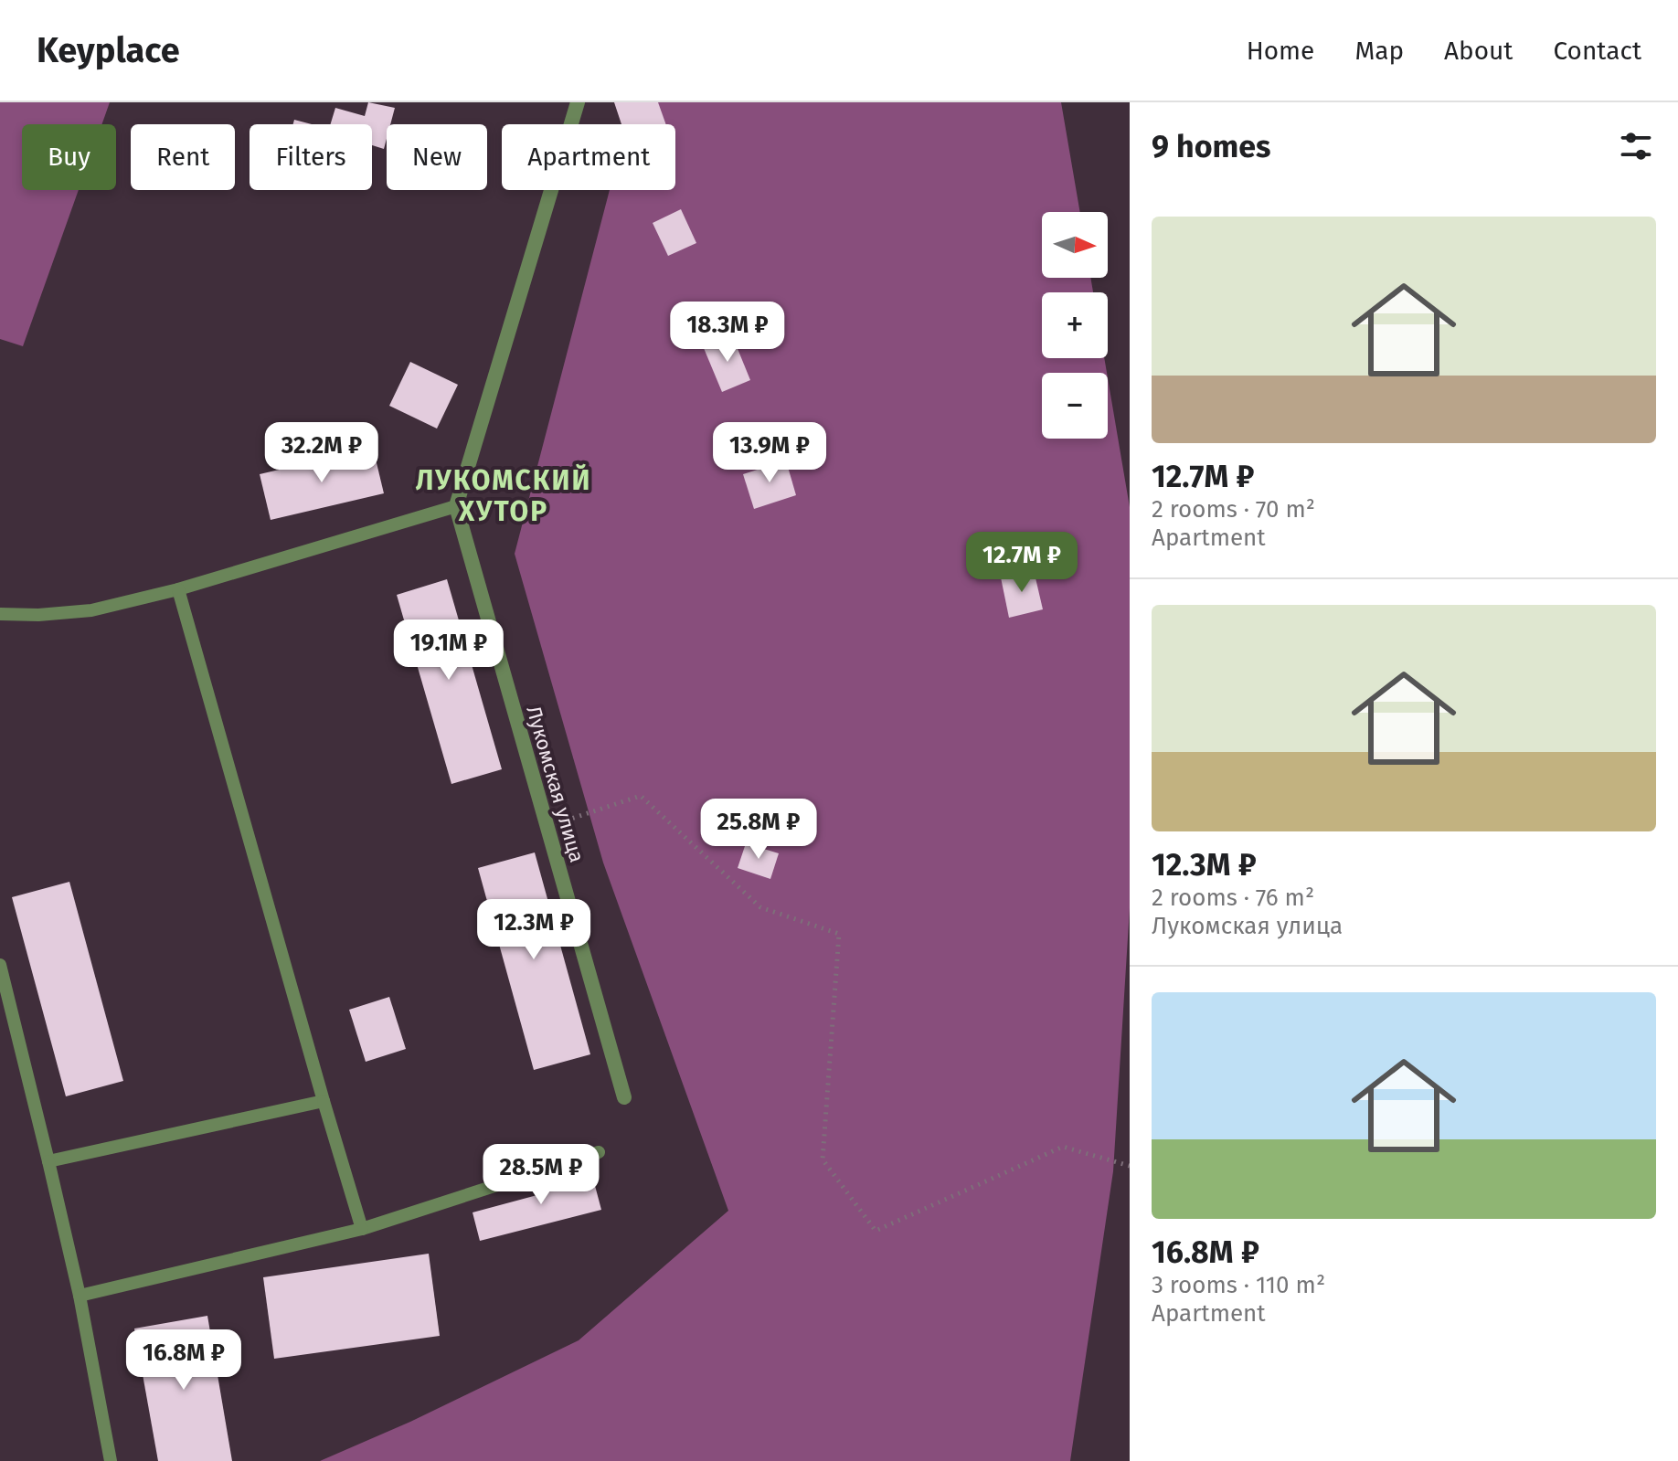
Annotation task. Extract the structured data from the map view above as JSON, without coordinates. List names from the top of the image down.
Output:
{
  "streets": {
    "street": ["Лукомская улица"]
  },
  "districts": ["ЛУКОМСКИЙ ХУТОР"],
  "north": "right",
  "page": {
    "header": "Keyplace",
    "nav": [
      "Home",
      "Map",
      "About",
      "Contact"
    ],
    "heading": "9 homes",
    "chip": [
      "Buy",
      "Rent",
      "Filters",
      "New",
      "Apartment"
    ],
    "list": [
      {
        "name": "12.7M ₽",
        "note": "2 rooms · 70 m² · Apartment"
      },
      {
        "name": "12.3M ₽",
        "note": "2 rooms · 76 m² · Лукомская улица"
      },
      {
        "name": "16.8M ₽",
        "note": "3 rooms · 110 m² · Apartment"
      }
    ],
    "map_buttons": ["+", "−"],
    "price": [
      "18.3M ₽",
      "32.2M ₽",
      "13.9M ₽",
      "12.7M ₽",
      "19.1M ₽",
      "25.8M ₽",
      "12.3M ₽",
      "28.5M ₽",
      "16.8M ₽"
    ]
  }
}
